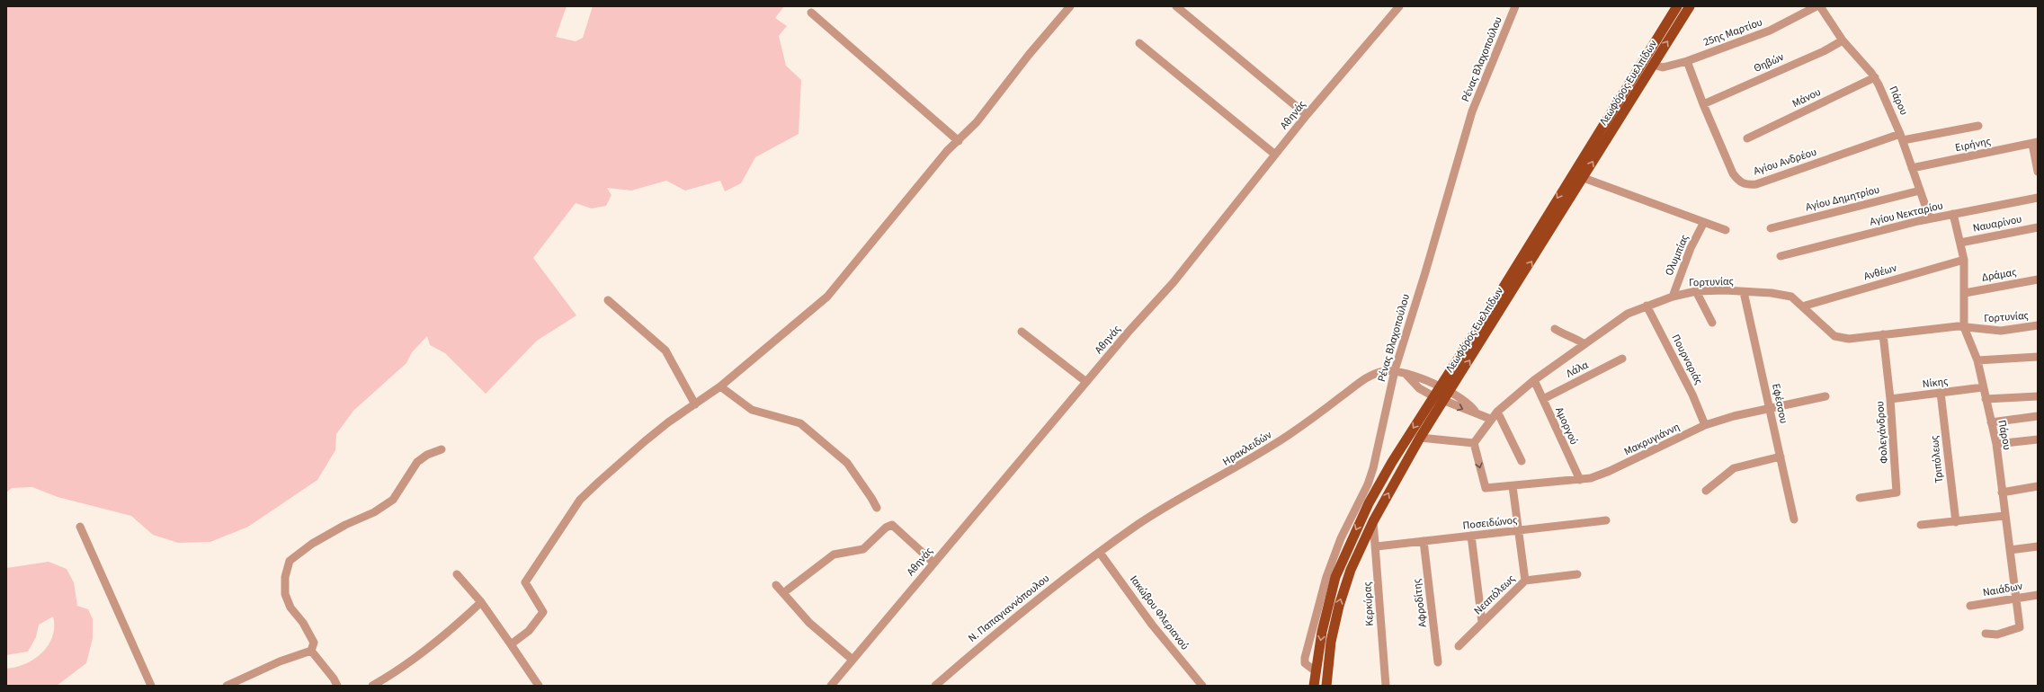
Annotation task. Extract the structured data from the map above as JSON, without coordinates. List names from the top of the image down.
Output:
{
  "streets": {
    "main road": ["Λεωφόρος Ευελπίδων"],
    "street": [
      "25ης Μαρτίου",
      "Ρένας Βλαχοπούλου",
      "Θηβών",
      "Μάνου",
      "Πάρου",
      "Αθηνάς",
      "Ειρήνης",
      "Αγίου Ανδρέου",
      "Αγίου Δημητρίου",
      "Αγίου Νεκταρίου",
      "Ναυαρίνου",
      "Ολυμπίας",
      "Ανθέων",
      "Δράμας",
      "Γορτυνίας",
      "Πουρναριάς",
      "Λάλα",
      "Νίκης",
      "Εφέσσου",
      "Αμοργού",
      "Φολεγάνδρου",
      "Μακρυγιάννη",
      "Ηρακλειδών",
      "Τριπόλεως",
      "Ποσειδώνος",
      "Ναιάδων",
      "Νεαπόλεως",
      "Αφροδίτης",
      "Κερκύρας",
      "Ν. Παπαγιαννόπουλου",
      "Ιακώβου Φλεριανού"
    ]
  },
  "crossings": [
    ["25ης Μαρτίου", "Λεωφόρος Ευελπίδων"],
    ["25ης Μαρτίου", "Αγίου Ανδρέου"],
    ["Ρένας Βλαχοπούλου", "Λεωφόρος Ευελπίδων"],
    ["Ρένας Βλαχοπούλου", "Ηρακλειδών"],
    ["Θηβών", "Πάρου"],
    ["Θηβών", "Αγίου Ανδρέου"],
    ["Λεωφόρος Ευελπίδων", "Ηρακλειδών"],
    ["Λεωφόρος Ευελπίδων", "Κερκύρας"],
    ["Μάνου", "Πάρου"],
    ["Πάρου", "Ειρήνης"],
    ["Πάρου", "Αγίου Ανδρέου"],
    ["Πάρου", "Αγίου Δημητρίου"],
    ["Πάρου", "Αγίου Νεκταρίου"],
    ["Πάρου", "Ναυαρίνου"],
    ["Πάρου", "Ανθέων"],
    ["Πάρου", "Δράμας"],
    ["Πάρου", "Γορτυνίας"],
    ["Πάρου", "Νίκης"],
    ["Πάρου", "Ναιάδων"],
    ["Ολυμπίας", "Γορτυνίας"],
    ["Ανθέων", "Γορτυνίας"],
    ["Γορτυνίας", "Πουρναριάς"],
    ["Γορτυνίας", "Εφέσσου"],
    ["Γορτυνίας", "Αμοργού"],
    ["Γορτυνίας", "Φολεγάνδρου"],
    ["Γορτυνίας", "Μακρυγιάννη"],
    ["Γορτυνίας", "Ηρακλειδών"],
    ["Πουρναριάς", "Μακρυγιάννη"],
    ["Λάλα", "Αμοργού"],
    ["Νίκης", "Φολεγάνδρου"],
    ["Νίκης", "Τριπόλεως"],
    ["Εφέσσου", "Μακρυγιάννη"],
    ["Αμοργού", "Μακρυγιάννη"],
    ["Μακρυγιάννη", "Νεαπόλεως"],
    ["Ηρακλειδών", "Ν. Παπαγιαννόπουλου"],
    ["Ηρακλειδών", "Ιακώβου Φλεριανού"],
    ["Ποσειδώνος", "Νεαπόλεως"],
    ["Ποσειδώνος", "Αφροδίτης"],
    ["Ποσειδώνος", "Κερκύρας"],
    ["Ν. Παπαγιαννόπουλου", "Ιακώβου Φλεριανού"]
  ]
}
